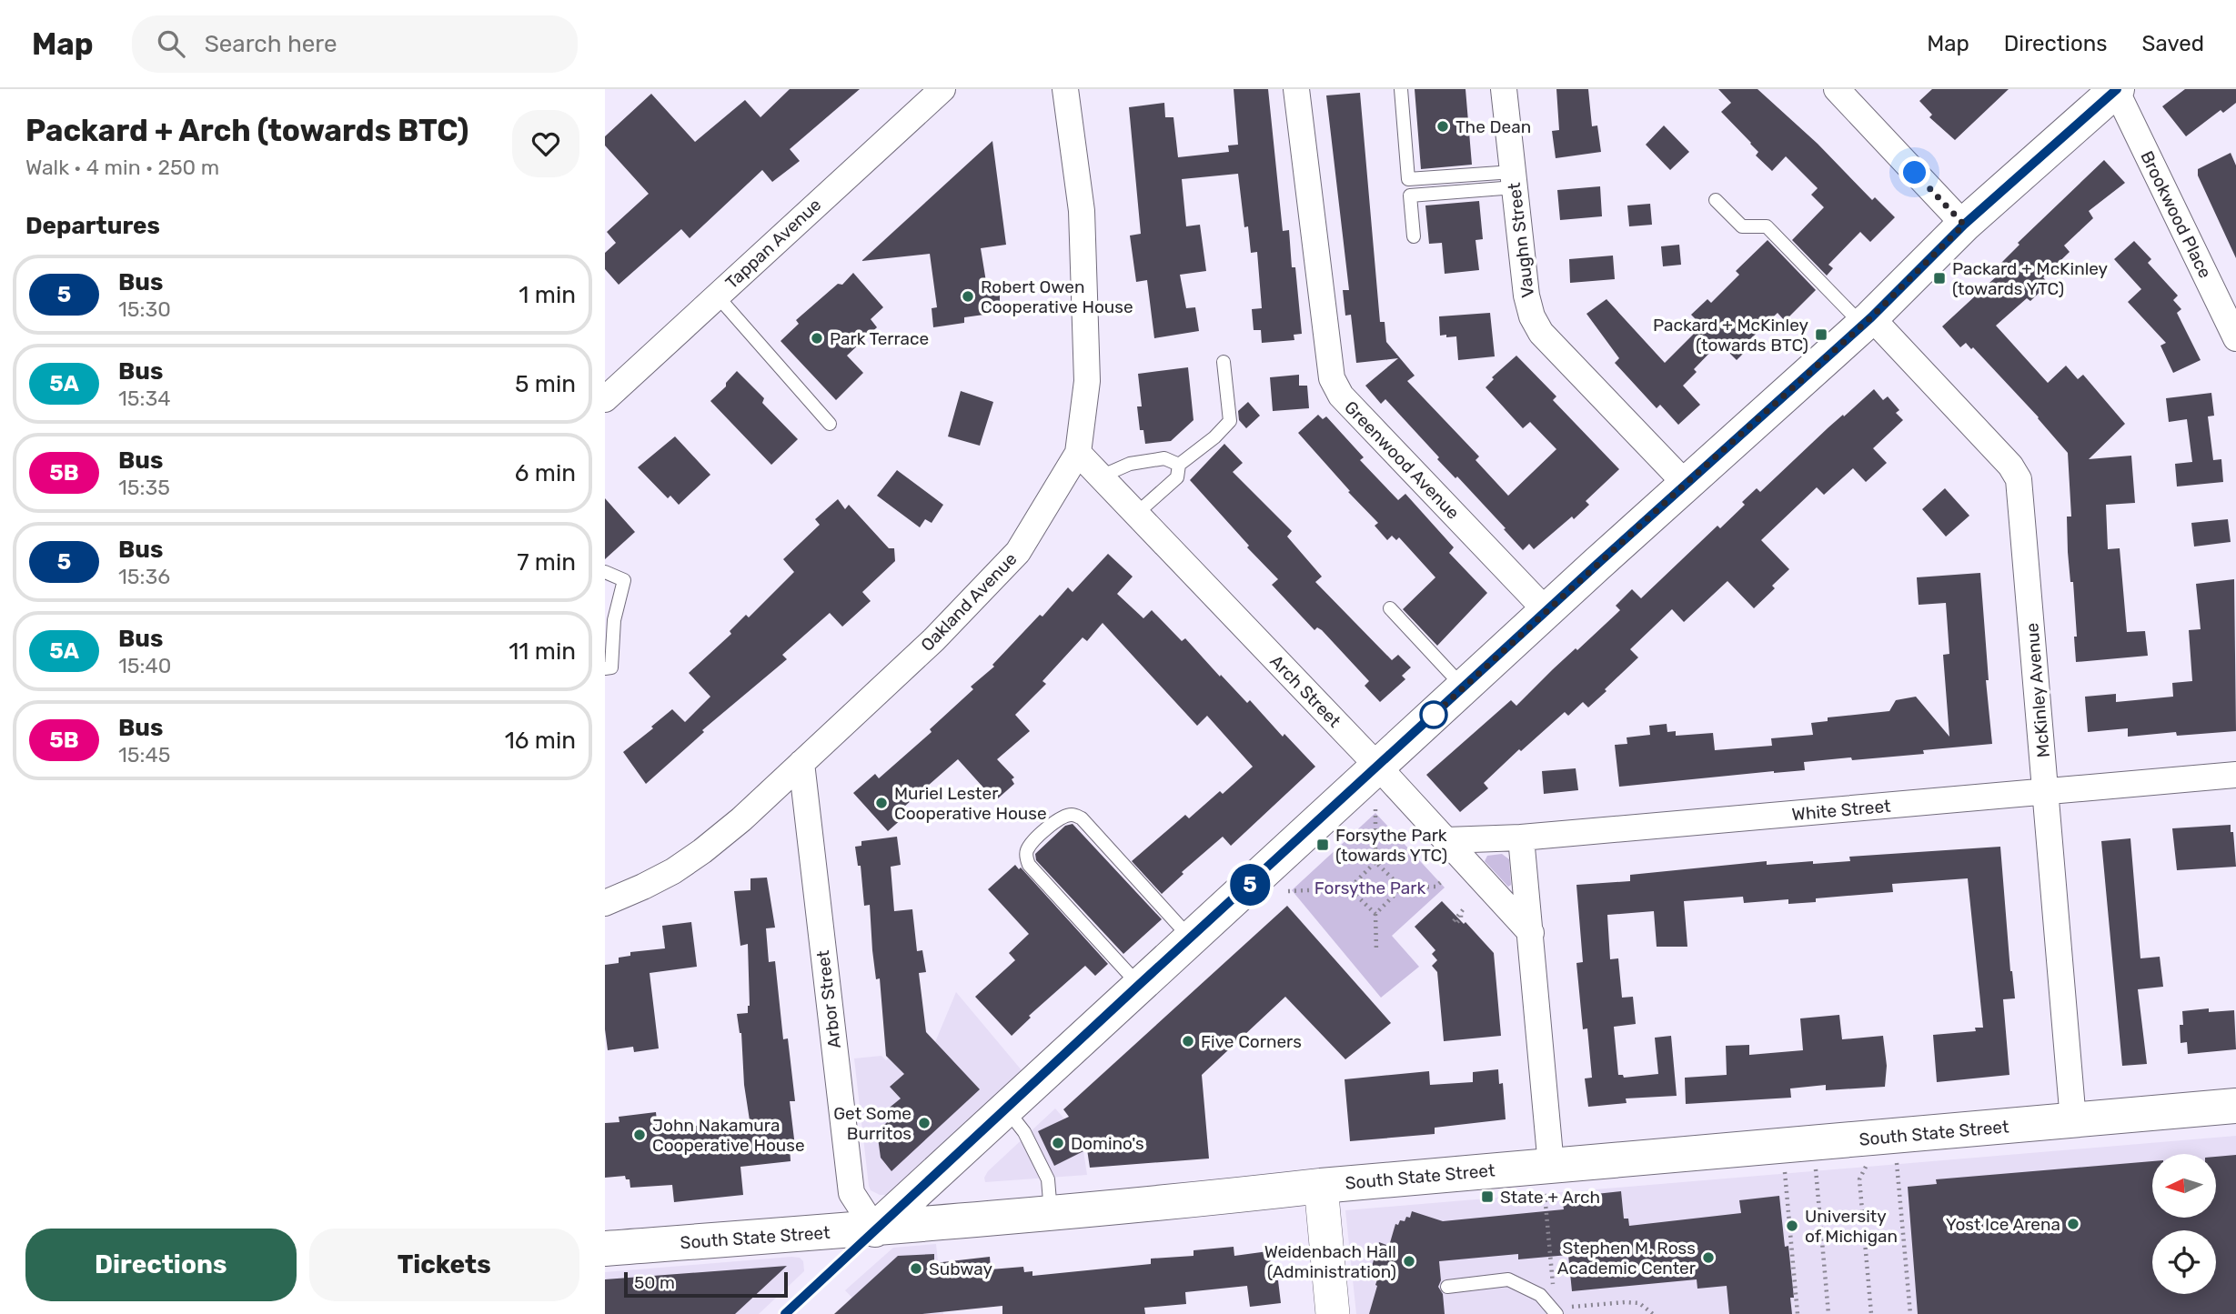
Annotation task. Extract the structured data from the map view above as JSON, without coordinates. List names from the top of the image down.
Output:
{
  "streets": {
    "main road": ["South State Street"],
    "street": [
      "Brookwood Place",
      "Vaughn Street",
      "Tappan Avenue",
      "Greenwood Avenue",
      "Oakland Avenue",
      "McKinley Avenue",
      "Arch Street",
      "White Street",
      "Arbor Street"
    ]
  },
  "crossings": [
    ["Oakland Avenue", "Arch Street"],
    ["Oakland Avenue", "Arbor Street"],
    ["McKinley Avenue", "White Street"],
    ["McKinley Avenue", "South State Street"],
    ["Arch Street", "White Street"],
    ["Arbor Street", "South State Street"]
  ],
  "parks": ["Forsythe Park"],
  "places": {
    "other": [
      "The Dean",
      "Robert Owen Cooperative House",
      "Park Terrace",
      "Muriel Lester Cooperative House",
      "Five Corners",
      "Get Some Burritos",
      "John Nakamura Cooperative House",
      "Domino's",
      "Yost Ice Arena",
      "University of Michigan",
      "Stephen M. Ross Academic Center",
      "Weidenbach Hall (Administration)",
      "Subway"
    ],
    "transit": [
      "Packard + McKinley (towards YTC)",
      "Packard + McKinley (towards BTC)",
      "Forsythe Park (towards YTC)",
      "State + Arch"
    ]
  },
  "lines": ["bus line 5"],
  "scale_bar": "50 m",
  "north": "left",
  "page": {
    "header": "Map",
    "search": "Search here",
    "nav": ["Map", "Directions", "Saved"],
    "heading": [
      ["Packard + Arch (towards BTC)", "Walk · 4 min · 250 m"],
      "Departures"
    ],
    "on_map": "5",
    "list": [
      {
        "mark": "5",
        "name": "Bus",
        "note": "15:30",
        "value": "1 min"
      },
      {
        "mark": "5A",
        "name": "Bus",
        "note": "15:34",
        "value": "5 min"
      },
      {
        "mark": "5B",
        "name": "Bus",
        "note": "15:35",
        "value": "6 min"
      },
      {
        "mark": "5",
        "name": "Bus",
        "note": "15:36",
        "value": "7 min"
      },
      {
        "mark": "5A",
        "name": "Bus",
        "note": "15:40",
        "value": "11 min"
      },
      {
        "mark": "5B",
        "name": "Bus",
        "note": "15:45",
        "value": "16 min"
      }
    ],
    "buttons": ["Directions", "Tickets"],
    "scale": "50 m"
  }
}
